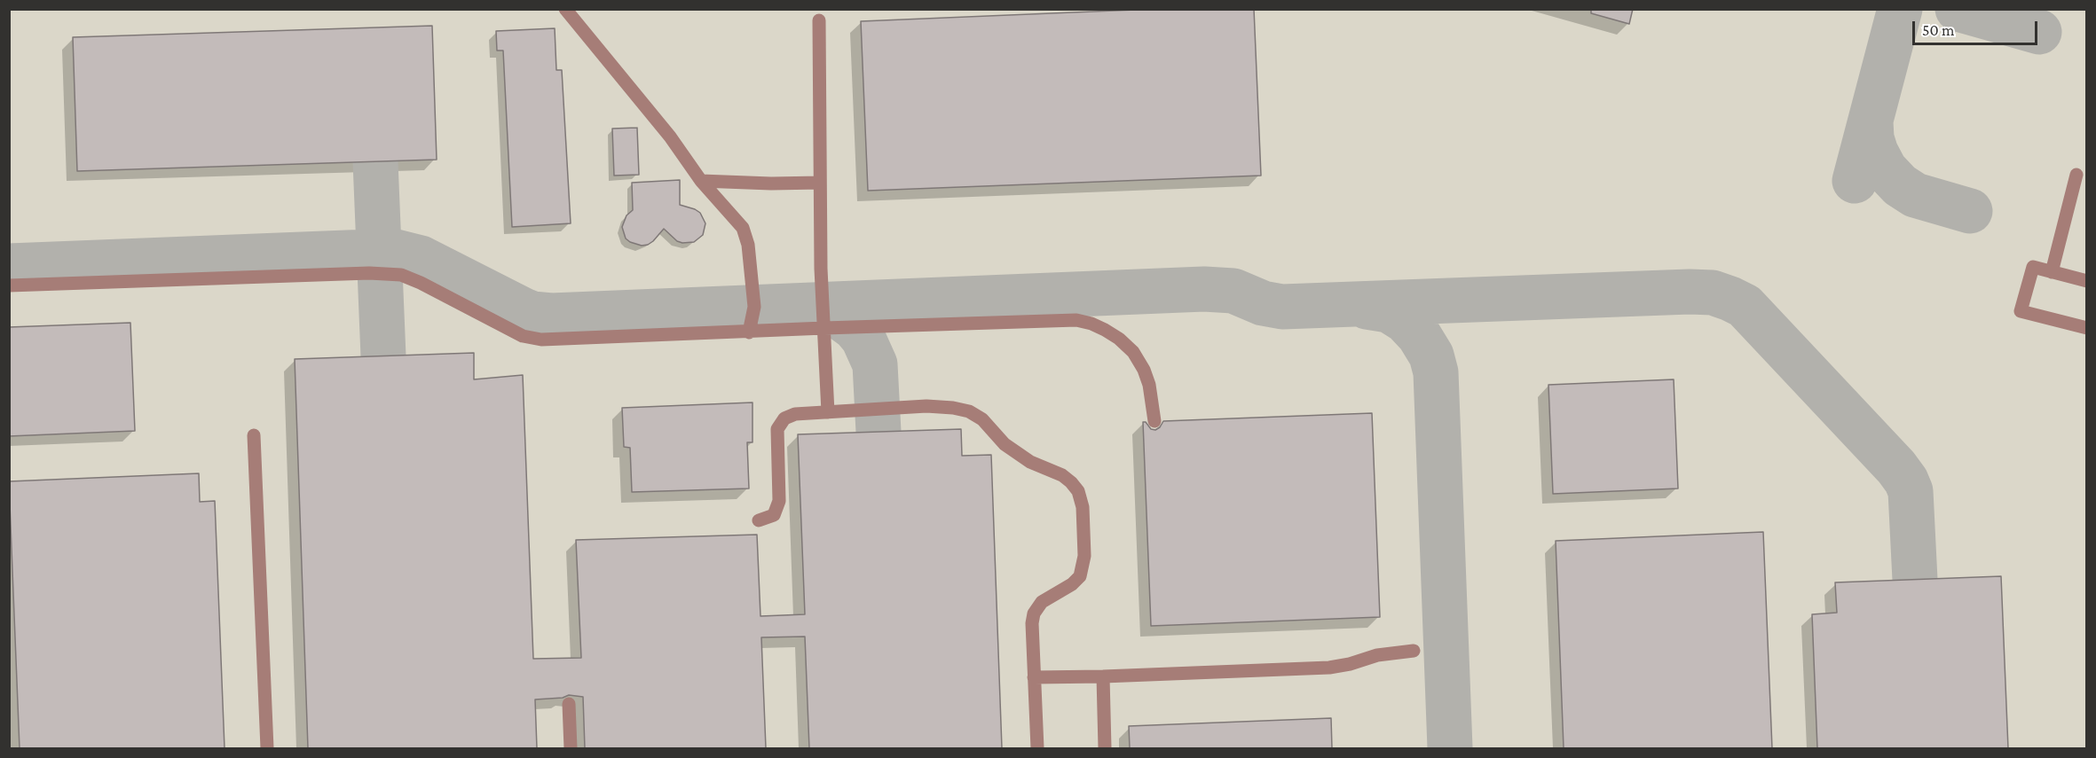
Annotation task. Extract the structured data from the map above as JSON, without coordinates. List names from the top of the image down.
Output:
{
  "scale_bar": "50 m"
}
